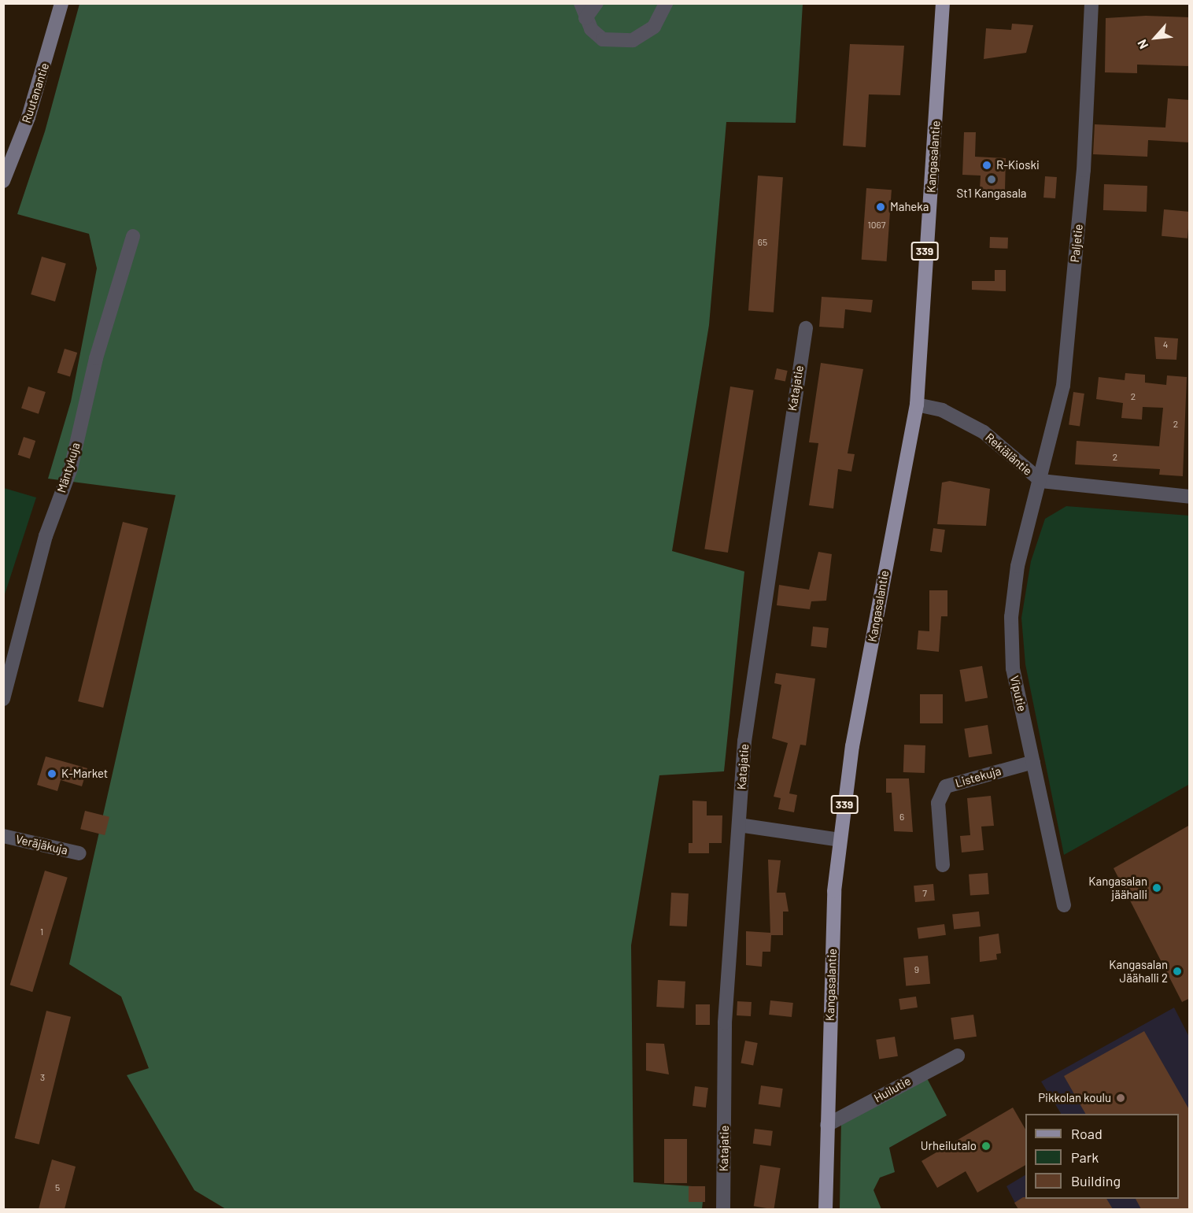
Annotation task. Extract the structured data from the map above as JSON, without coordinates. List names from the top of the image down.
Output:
{
  "streets": {
    "main road": ["Ruutanantie", "Kangasalantie", "339"],
    "street": [
      "Paljetie",
      "Katajatie",
      "Rekiäläntie",
      "Mäntykuja",
      "Viputie",
      "Listekuja",
      "Veräjäkuja",
      "Huilutie"
    ]
  },
  "crossings": [
    ["Kangasalantie", "Rekiäläntie"],
    ["Kangasalantie", "Huilutie"],
    ["Paljetie", "Rekiäläntie"],
    ["Paljetie", "Viputie"],
    ["Rekiäläntie", "Viputie"],
    ["Viputie", "Listekuja"]
  ],
  "places": [
    "R-Kioski",
    "St1 Kangasala",
    "Maheka",
    "K-Market",
    "Kangasalan jäähalli",
    "Kangasalan Jäähalli 2",
    "Pikkolan koulu",
    "Urheilutalo"
  ],
  "house_numbers": [
    "1067",
    "65",
    "4",
    "2",
    "2",
    "2",
    "6",
    "7",
    "1",
    "9",
    "3",
    "5"
  ],
  "legend": ["Road", "Park", "Building"],
  "north": "bottom left"
}
